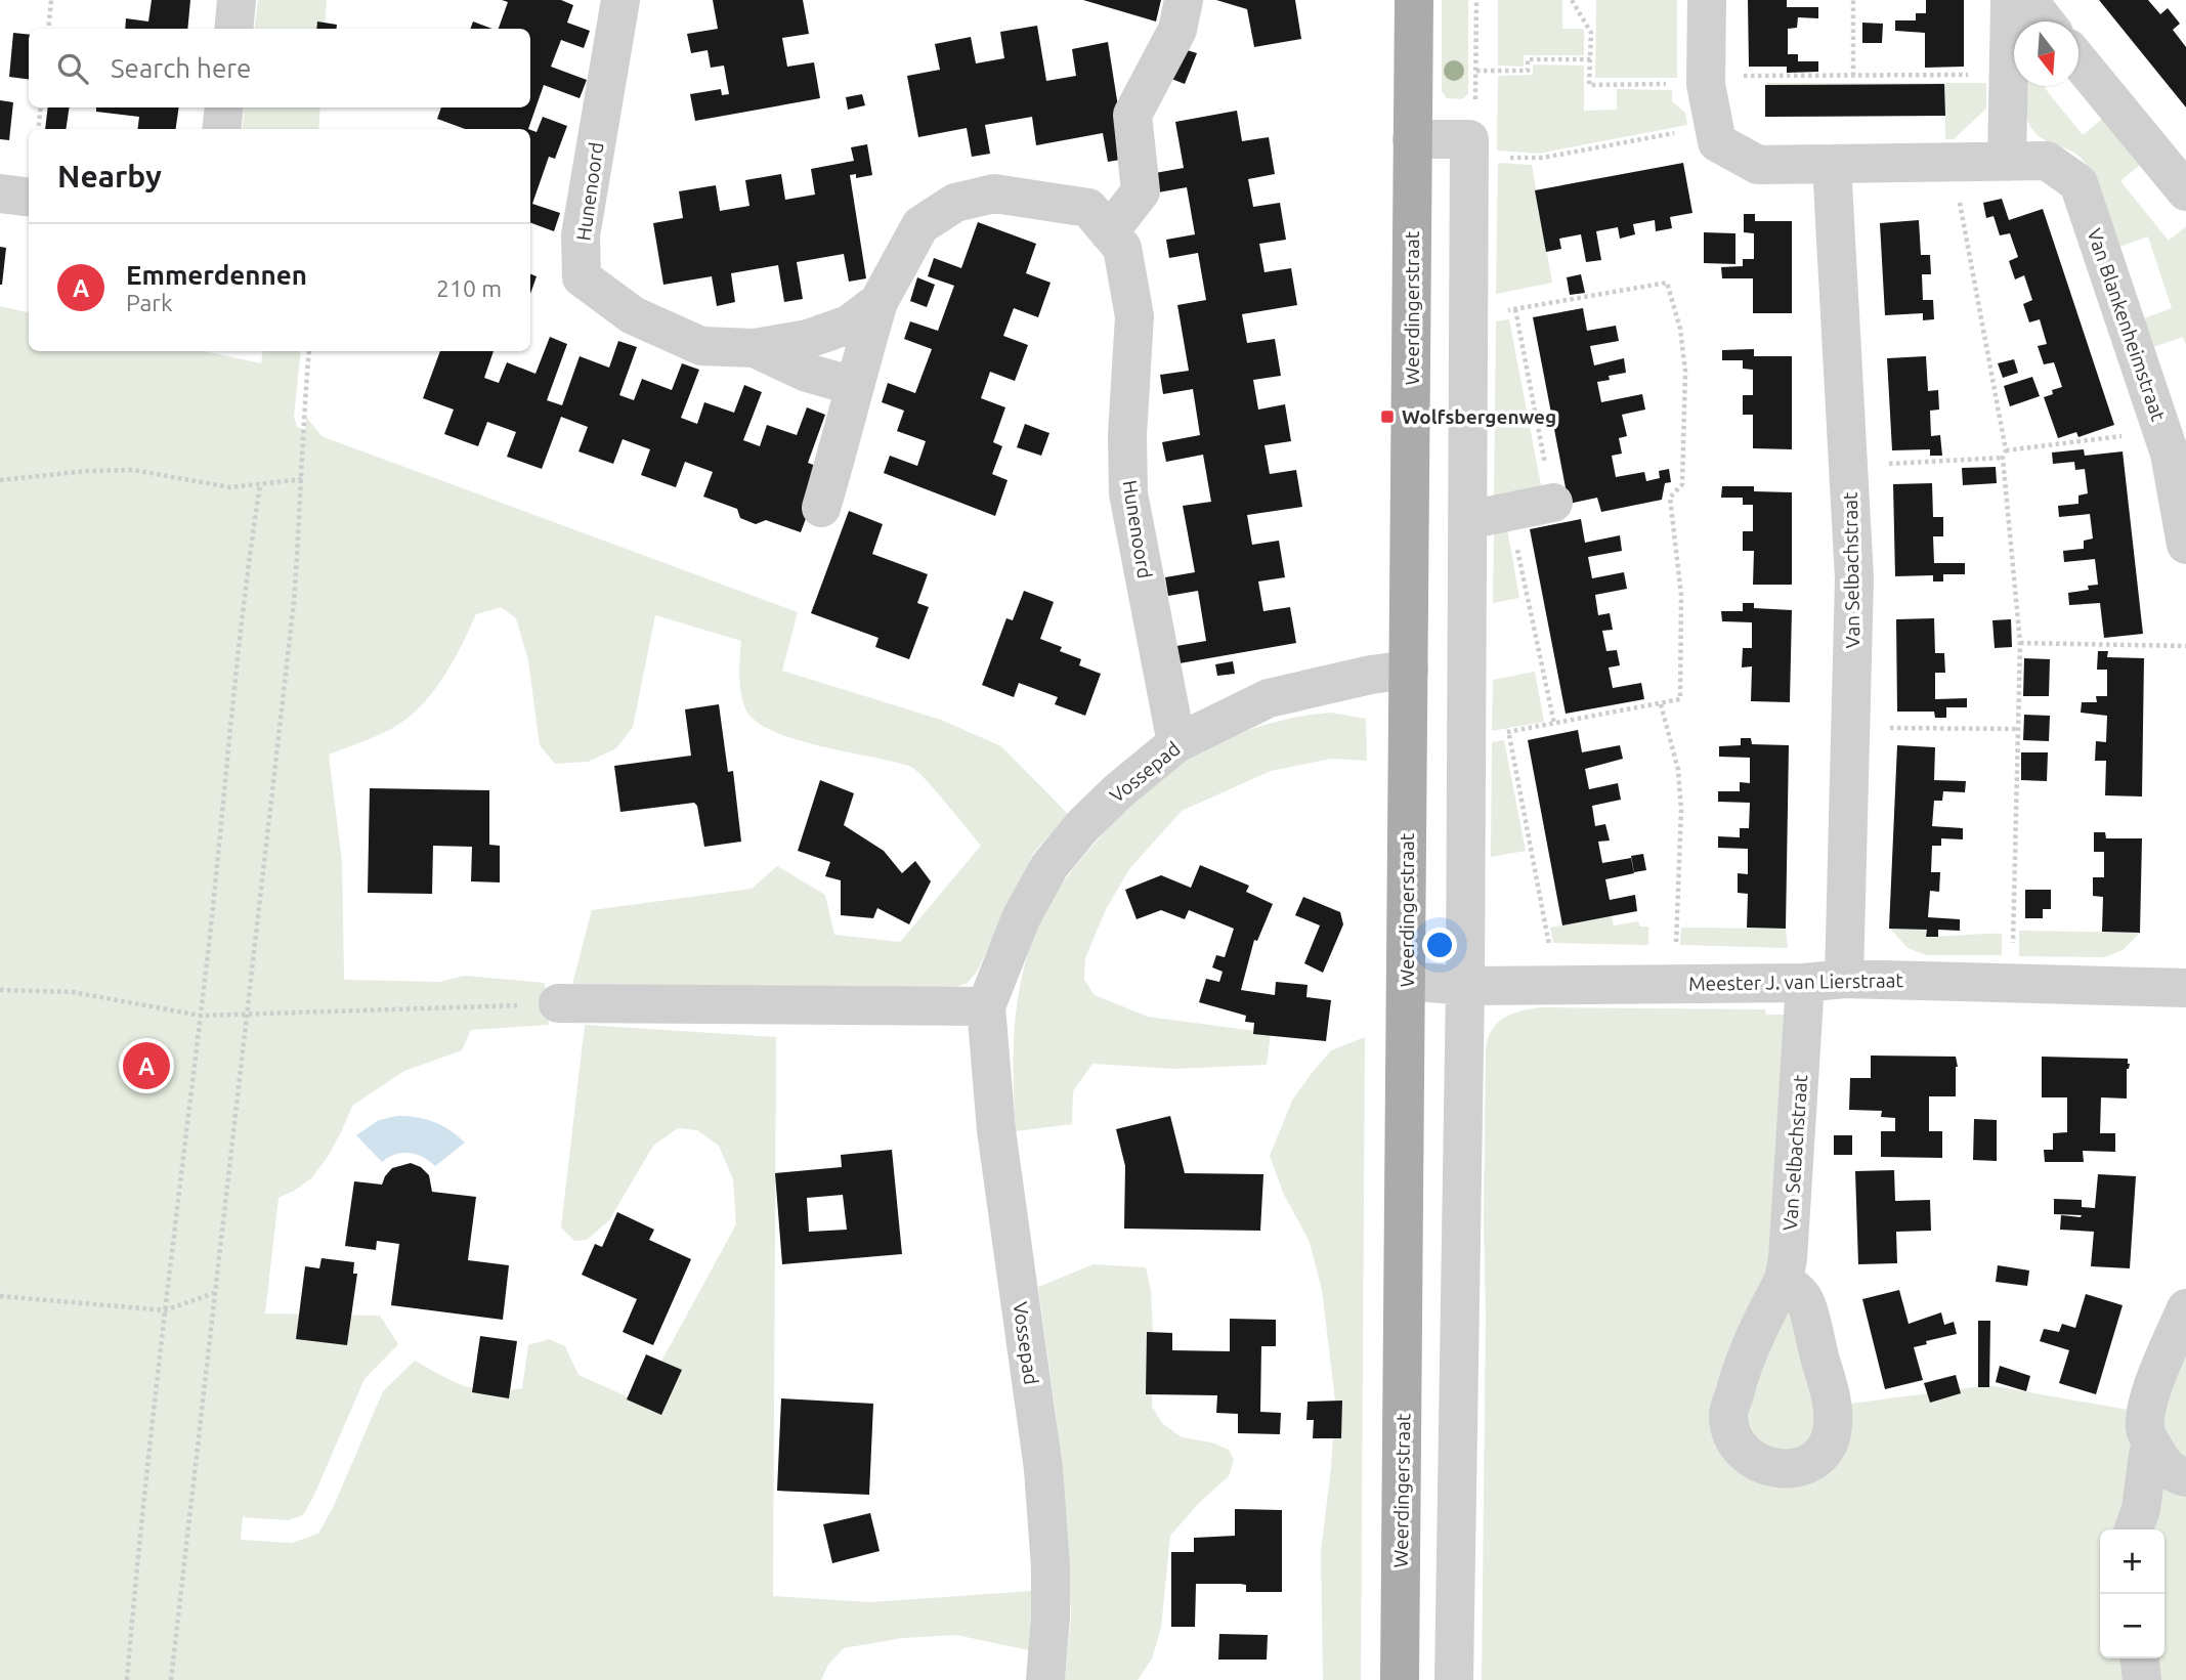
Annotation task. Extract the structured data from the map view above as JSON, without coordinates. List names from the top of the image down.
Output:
{
  "streets": {
    "main road": ["Weerdingerstraat"],
    "street": [
      "Hunenoord",
      "Van Blankenheimstraat",
      "Van Selbachstraat",
      "Vossepad",
      "Meester J. van Lierstraat"
    ]
  },
  "crossings": [
    ["Hunenoord", "Vossepad"],
    ["Weerdingerstraat", "Vossepad"],
    ["Weerdingerstraat", "Meester J. van Lierstraat"],
    ["Van Selbachstraat", "Meester J. van Lierstraat"]
  ],
  "places": {
    "transit": ["Wolfsbergenweg"]
  },
  "north": "bottom",
  "page": {
    "search": "Search here",
    "heading": "Nearby",
    "list": [
      {
        "mark": "A",
        "name": "Emmerdennen",
        "note": "Park",
        "value": "210 m"
      }
    ],
    "pins": "A",
    "map_buttons": ["+", "−"]
  }
}
